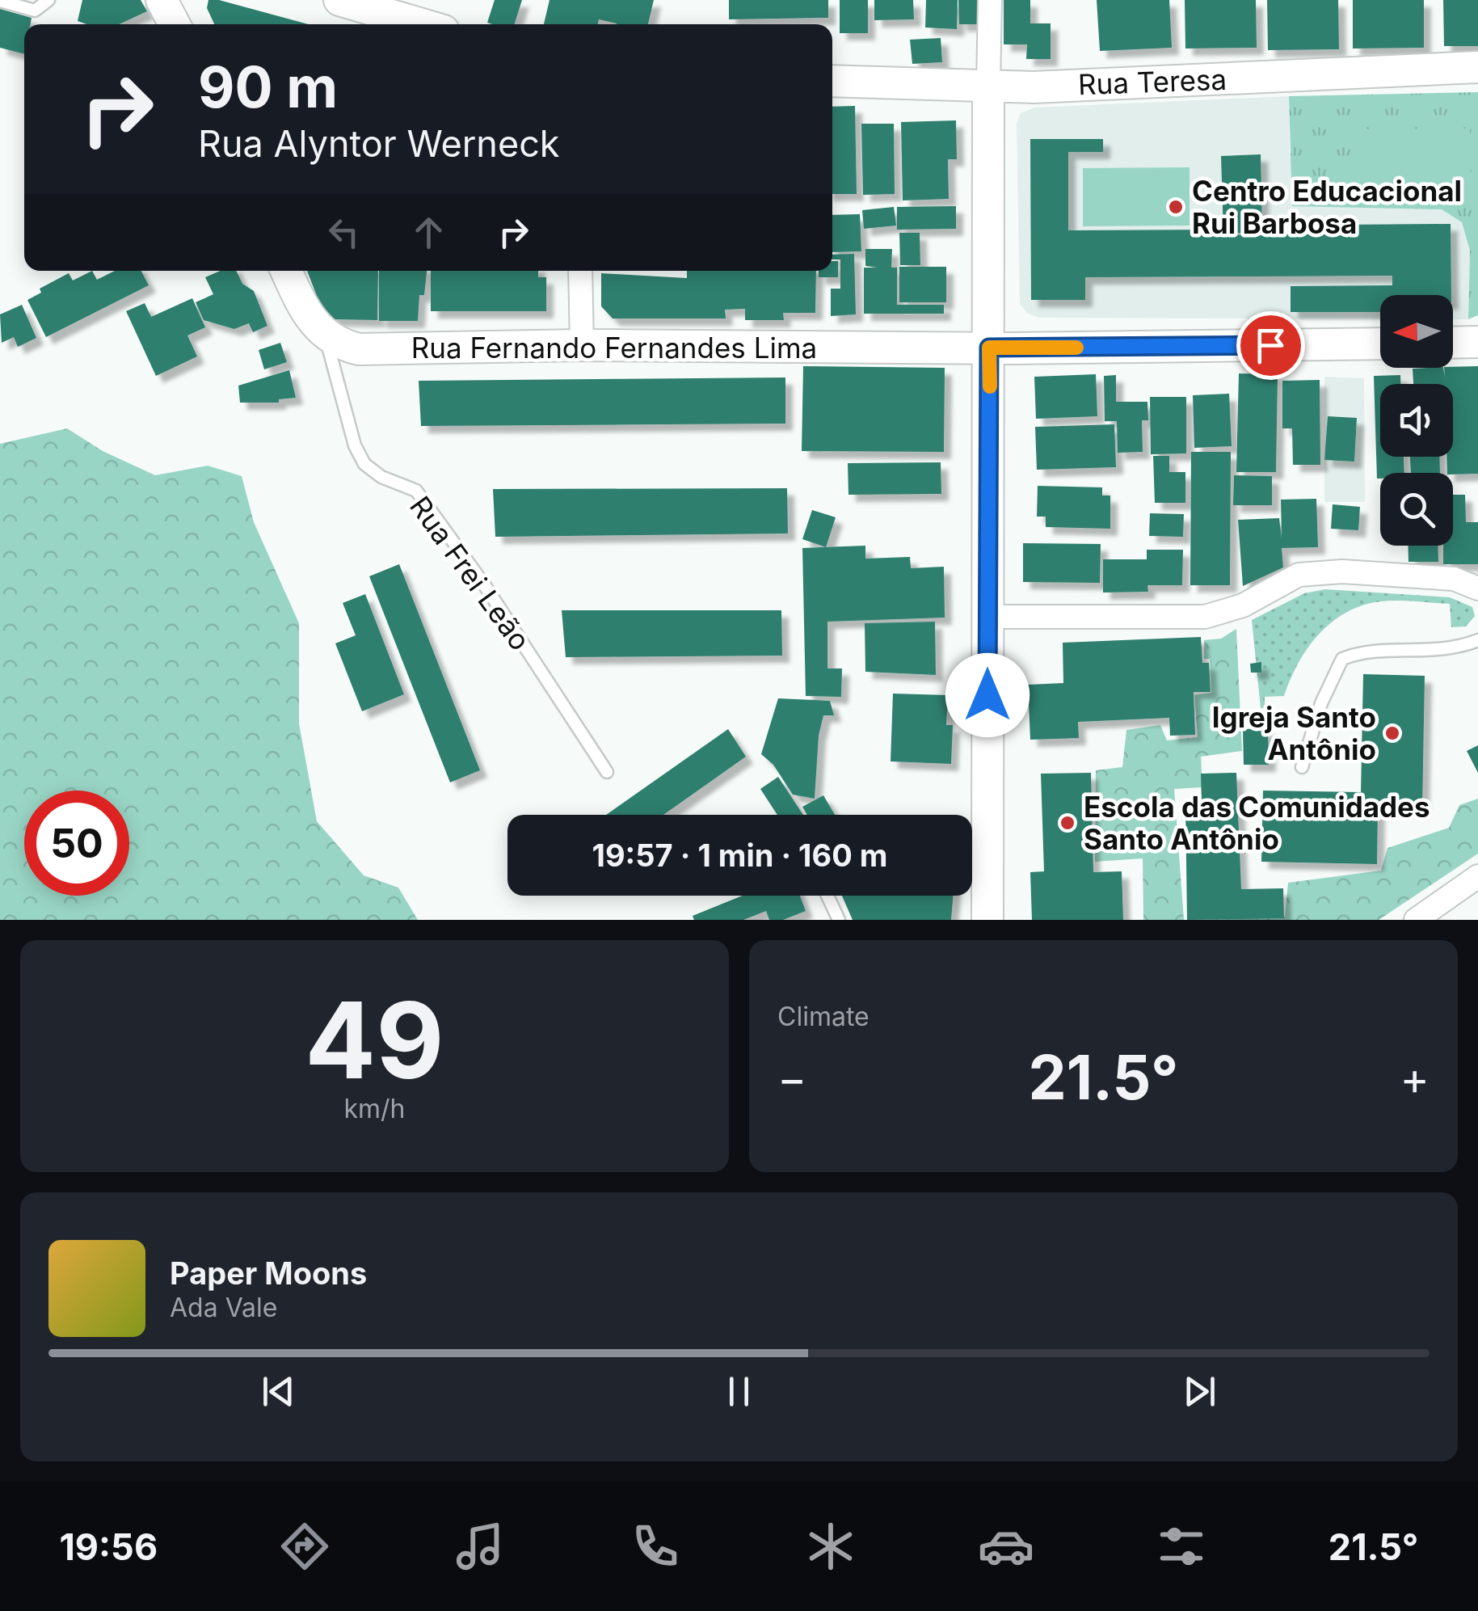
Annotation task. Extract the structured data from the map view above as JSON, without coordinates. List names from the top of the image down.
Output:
{
  "streets": {
    "main road": ["Rua Teresa", "Rua Fernando Fernandes Lima"],
    "lane": ["Rua Frei Leão"]
  },
  "crossings": [
    ["Rua Fernando Fernandes Lima", "Rua Frei Leão"]
  ],
  "places": ["Centro Educacional Rui Barbosa", "Igreja Santo Antônio", "Escola das Comunidades Santo Antônio"],
  "north": "left",
  "page": {
    "turn": ["90 m", "Rua Alyntor Werneck"],
    "limit": "50",
    "trip": "19:57 · 1 min · 160 m",
    "tile": [
      ["49", "km/h"],
      "Climate"
    ],
    "heat": ["−", "21.5°", "+"],
    "song": ["Paper Moons", "Ada Vale"],
    "tabs": ["19:56", "21.5°"]
  }
}
